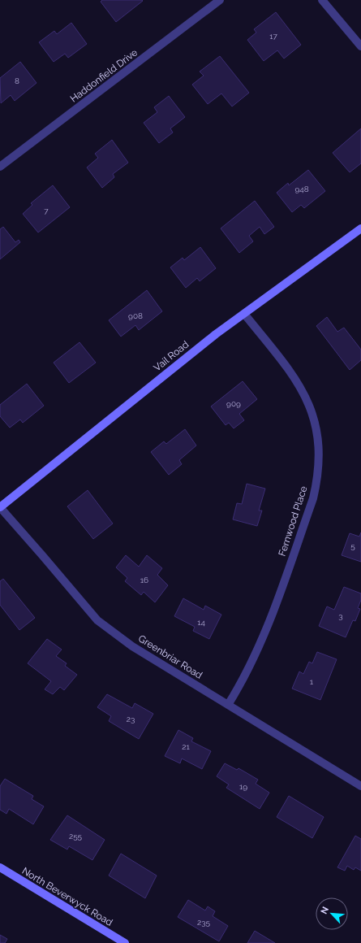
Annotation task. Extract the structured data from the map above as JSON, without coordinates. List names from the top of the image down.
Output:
{
  "streets": {
    "street": [
      "Haddonfield Drive",
      "Vail Road",
      "Fernwood Place",
      "Greenbriar Road",
      "North Beverwyck Road"
    ]
  },
  "crossings": [
    ["Vail Road", "Fernwood Place"],
    ["Vail Road", "Greenbriar Road"],
    ["Fernwood Place", "Greenbriar Road"]
  ],
  "house_numbers": [
    "17",
    "8",
    "948",
    "7",
    "908",
    "909",
    "5",
    "16",
    "3",
    "14",
    "1",
    "23",
    "21",
    "19",
    "255",
    "235"
  ],
  "north": "top left"
}
